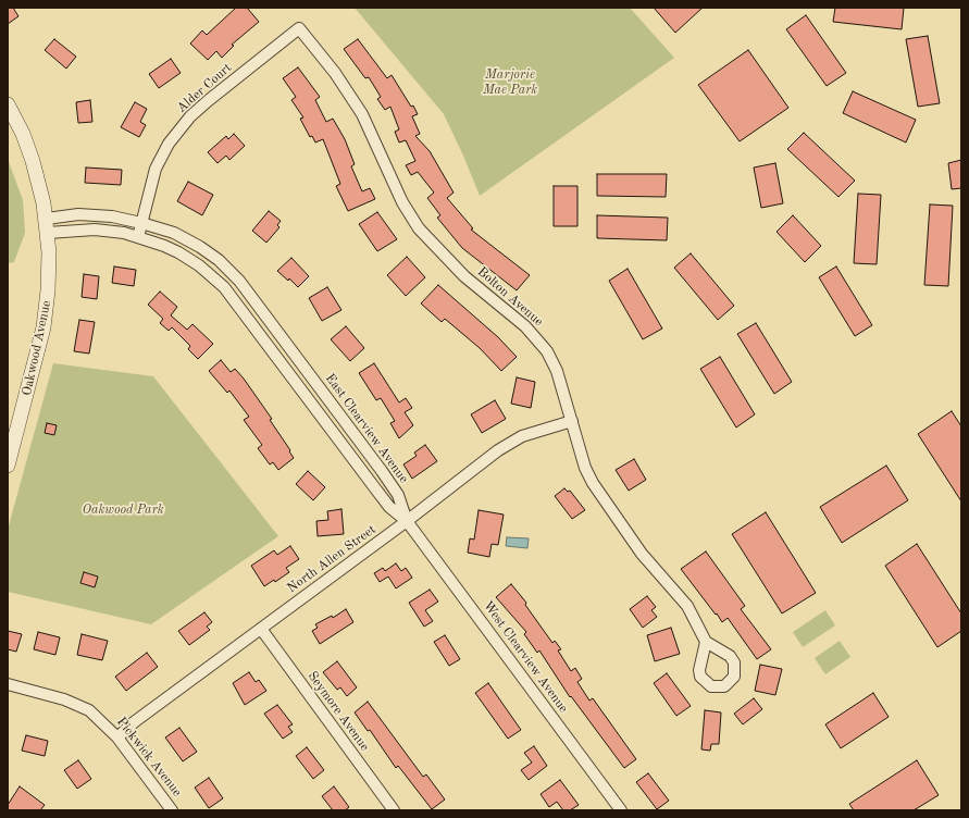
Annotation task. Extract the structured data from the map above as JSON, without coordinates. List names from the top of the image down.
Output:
{
  "streets": {
    "street": [
      "Alder Court",
      "Bolton Avenue",
      "Oakwood Avenue",
      "East Clearview Avenue",
      "North Allen Street",
      "West Clearview Avenue",
      "Seymore Avenue",
      "Pickwick Avenue"
    ]
  },
  "crossings": [
    ["Alder Court", "Bolton Avenue"],
    ["Alder Court", "East Clearview Avenue"],
    ["Bolton Avenue", "North Allen Street"],
    ["Oakwood Avenue", "East Clearview Avenue"],
    ["East Clearview Avenue", "North Allen Street"],
    ["East Clearview Avenue", "West Clearview Avenue"],
    ["North Allen Street", "West Clearview Avenue"],
    ["North Allen Street", "Seymore Avenue"],
    ["North Allen Street", "Pickwick Avenue"]
  ],
  "parks": ["Marjorie Mae Park", "Oakwood Park"]
}
